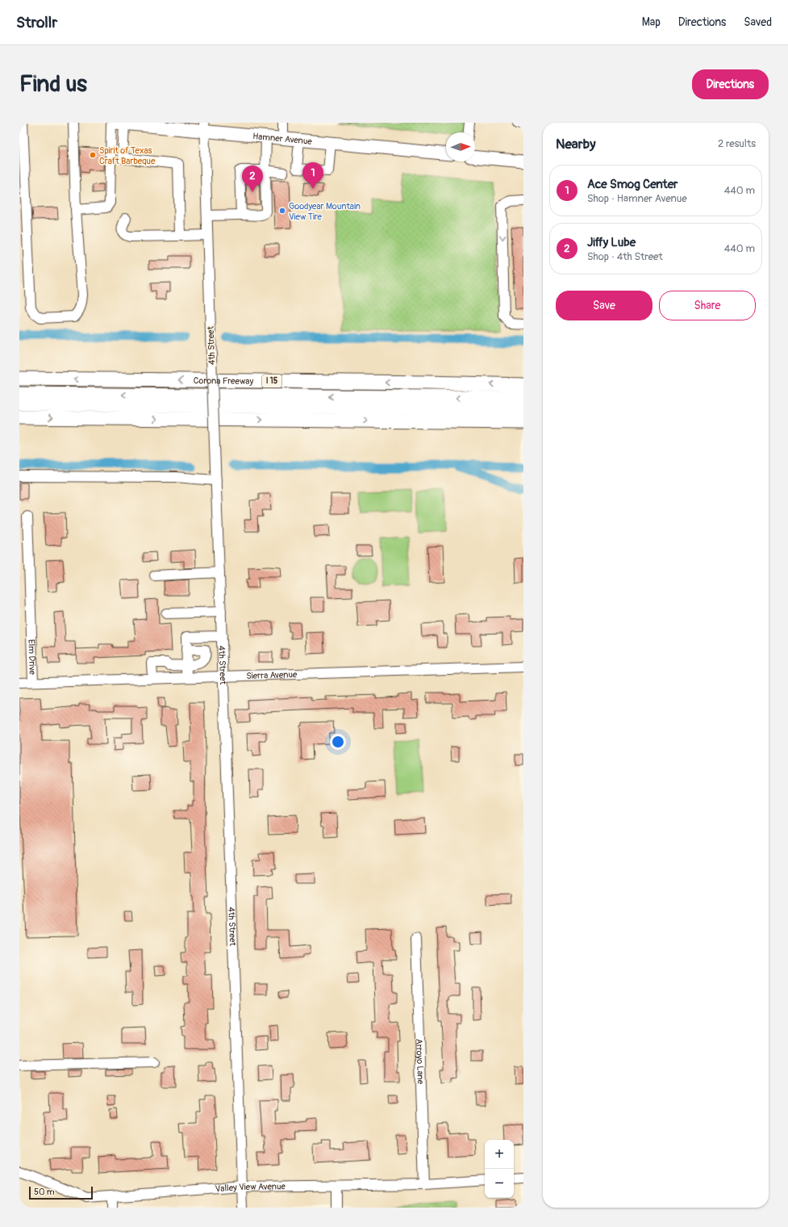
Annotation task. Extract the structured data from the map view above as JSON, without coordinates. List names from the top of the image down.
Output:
{
  "streets": {
    "highway": ["Corona Freeway", "I 15"],
    "main road": ["Hamner Avenue"],
    "street": [
      "4th Street",
      "Elm Drive",
      "Sierra Avenue",
      "Arroyo Lane",
      "Valley View Avenue"
    ]
  },
  "crossings": [
    ["Hamner Avenue", "4th Street"],
    ["4th Street", "Sierra Avenue"],
    ["4th Street", "Valley View Avenue"],
    ["Elm Drive", "Sierra Avenue"],
    ["Arroyo Lane", "Valley View Avenue"]
  ],
  "places": ["Spirit of Texas Craft Barbeque", "Goodyear Mountain View Tire"],
  "scale_bar": "50 m",
  "north": "right",
  "page": {
    "header": "Strollr",
    "nav": ["Map", "Directions", "Saved"],
    "buttons": [
      "Directions",
      ["Save", "Share"]
    ],
    "title": "Find us",
    "heading": ["Nearby", "2 results"],
    "pins": ["1", "2"],
    "list": [
      {
        "mark": "1",
        "name": "Ace Smog Center",
        "note": "Shop · Hamner Avenue",
        "value": "440 m"
      },
      {
        "mark": "2",
        "name": "Jiffy Lube",
        "note": "Shop · 4th Street",
        "value": "440 m"
      }
    ],
    "map_buttons": ["+", "−"],
    "scale": "50 m"
  }
}
